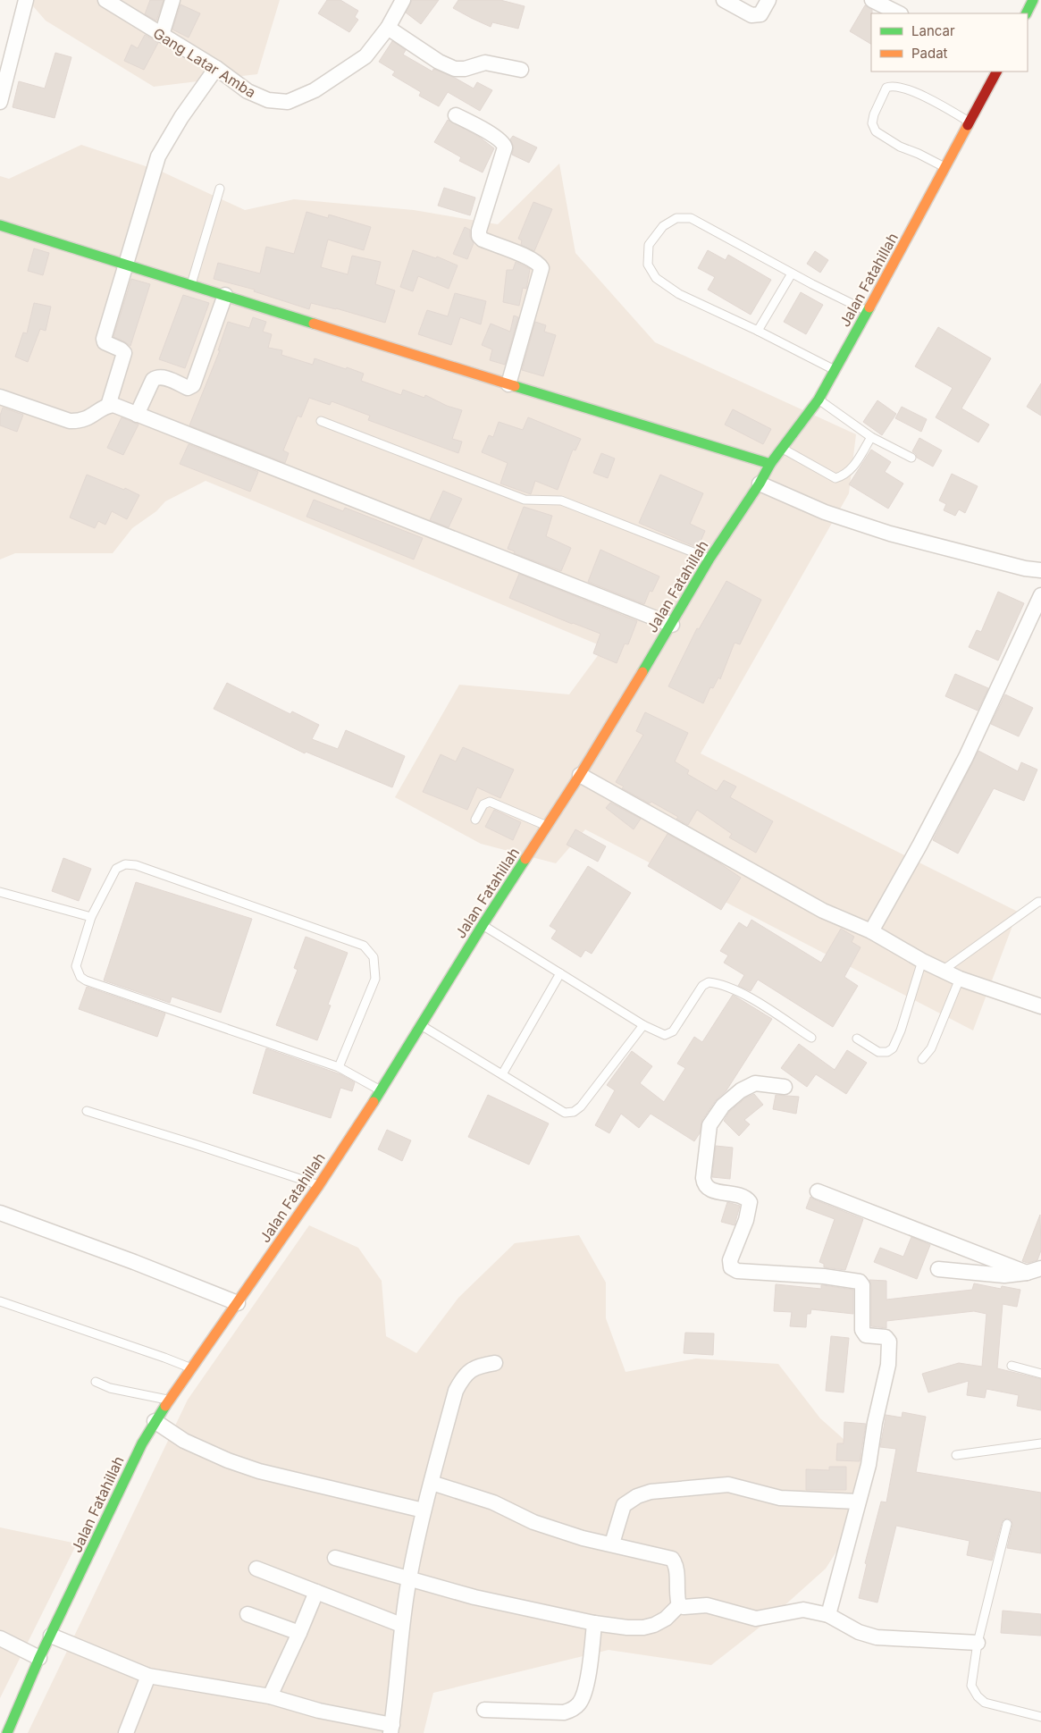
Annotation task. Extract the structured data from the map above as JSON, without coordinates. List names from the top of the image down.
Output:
{
  "streets": {
    "street": ["Gang Latar Amba", "Jalan Fatahillah"]
  },
  "legend": ["Lancar", "Padat"]
}
